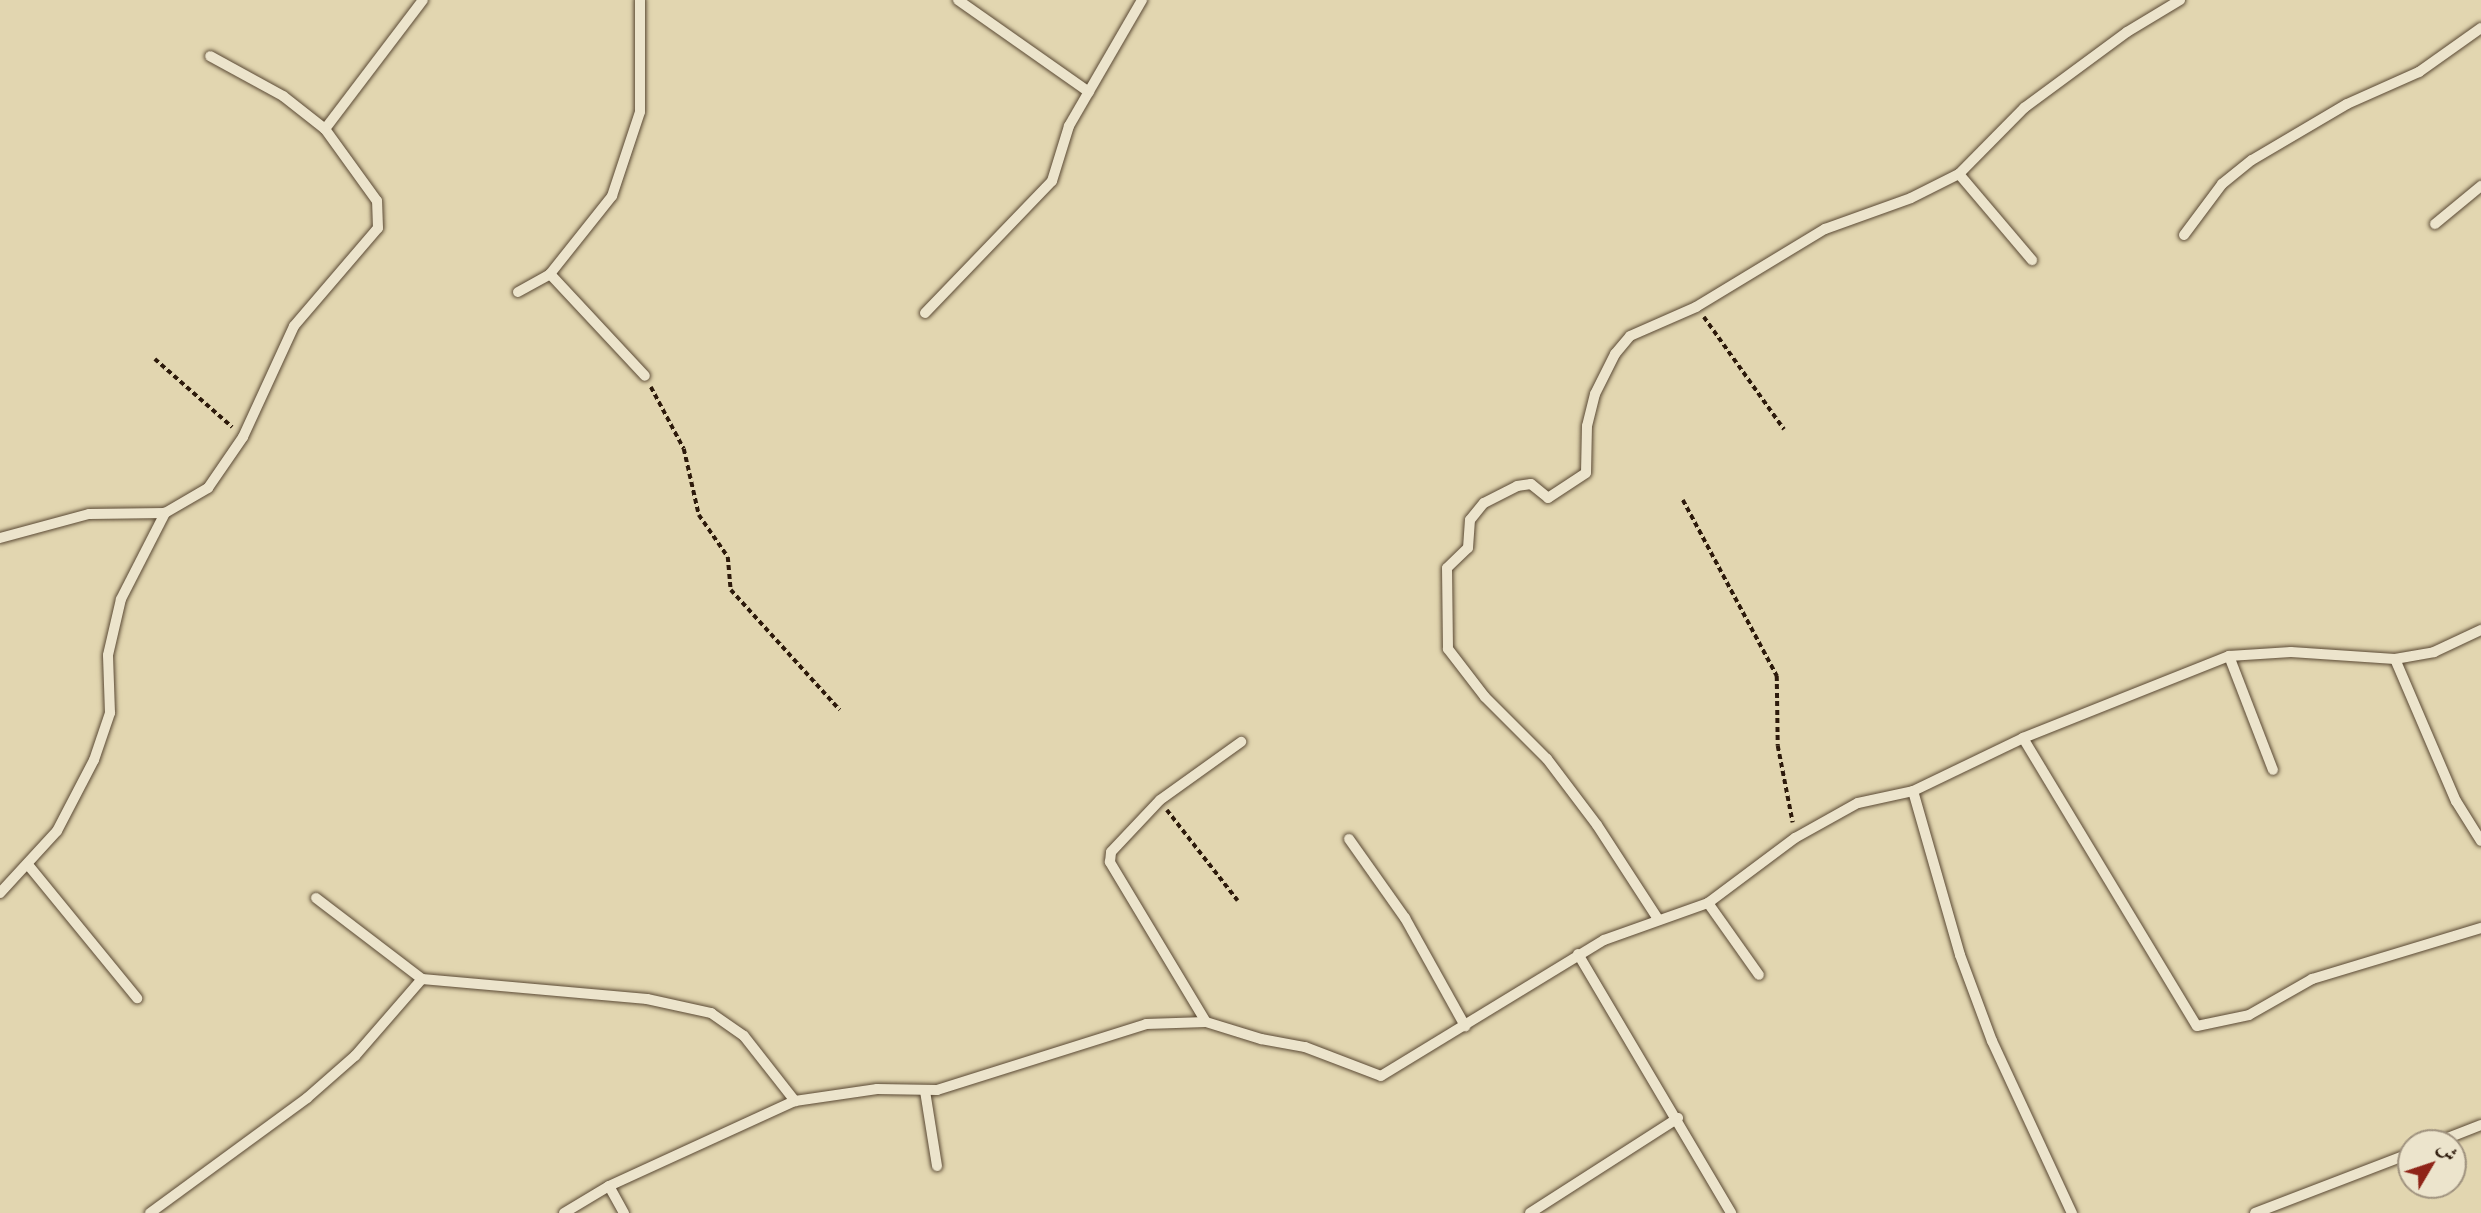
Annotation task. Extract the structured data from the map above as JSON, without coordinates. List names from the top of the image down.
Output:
{
  "north": "top right"
}
